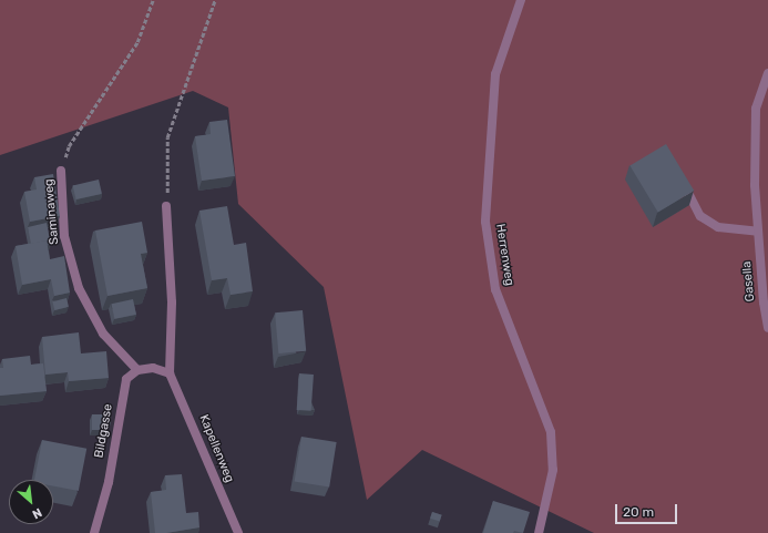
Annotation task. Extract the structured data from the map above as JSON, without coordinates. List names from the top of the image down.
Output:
{
  "streets": {
    "street": [
      "Saminaweg",
      "Herrenweg",
      "Gasella",
      "Bildgasse",
      "Kapellenweg"
    ]
  },
  "crossings": [
    ["Saminaweg", "Bildgasse"]
  ],
  "scale_bar": "20 m",
  "north": "bottom right"
}
